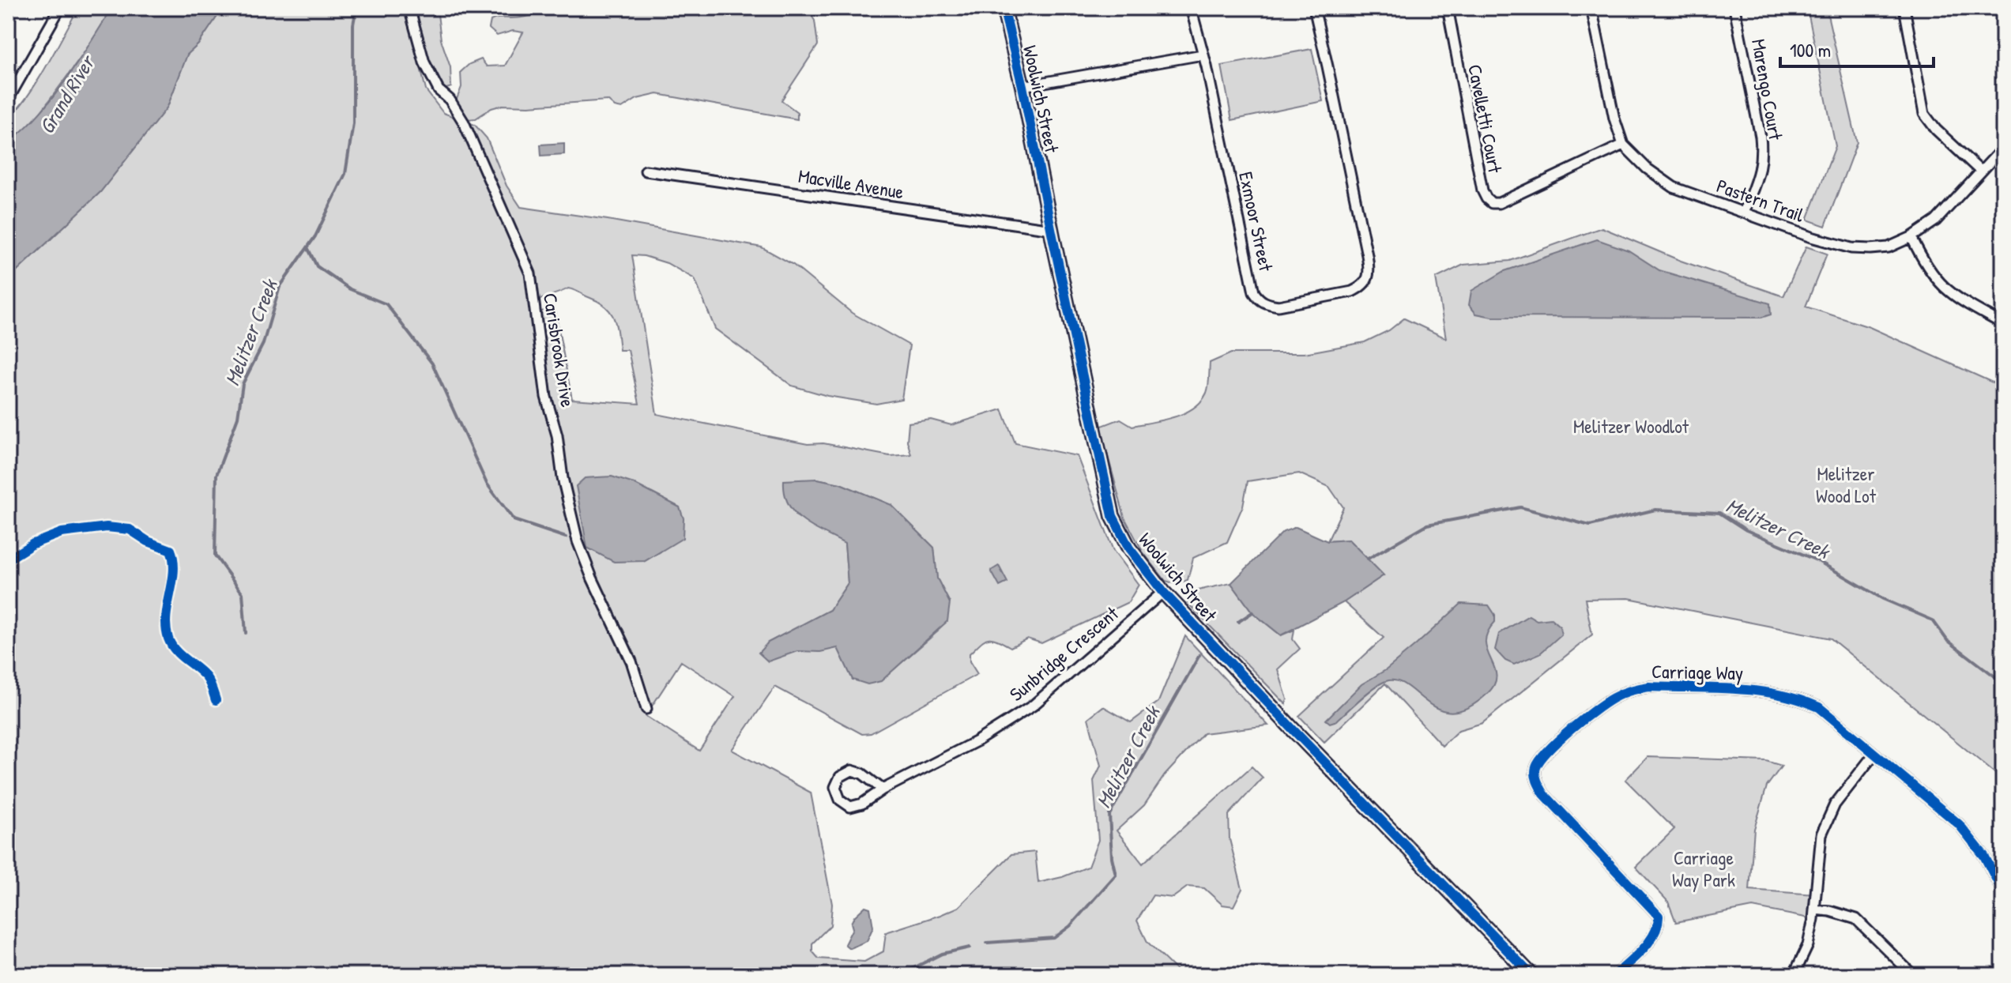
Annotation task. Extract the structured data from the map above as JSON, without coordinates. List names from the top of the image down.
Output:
{
  "streets": {
    "street": [
      "Marengo Court",
      "Woolwich Street",
      "Cavelletti Court",
      "Macville Avenue",
      "Pastern Trail",
      "Exmoor Street",
      "Carisbrook Drive",
      "Sunbridge Crescent",
      "Carriage Way"
    ]
  },
  "crossings": [
    ["Marengo Court", "Pastern Trail"],
    ["Woolwich Street", "Macville Avenue"],
    ["Woolwich Street", "Sunbridge Crescent"],
    ["Cavelletti Court", "Pastern Trail"]
  ],
  "water": ["Grand River", "Melitzer Creek"],
  "parks": ["Melitzer Woodlot", "Melitzer Wood Lot", "Carriage Way Park"],
  "scale_bar": "100 m"
}
